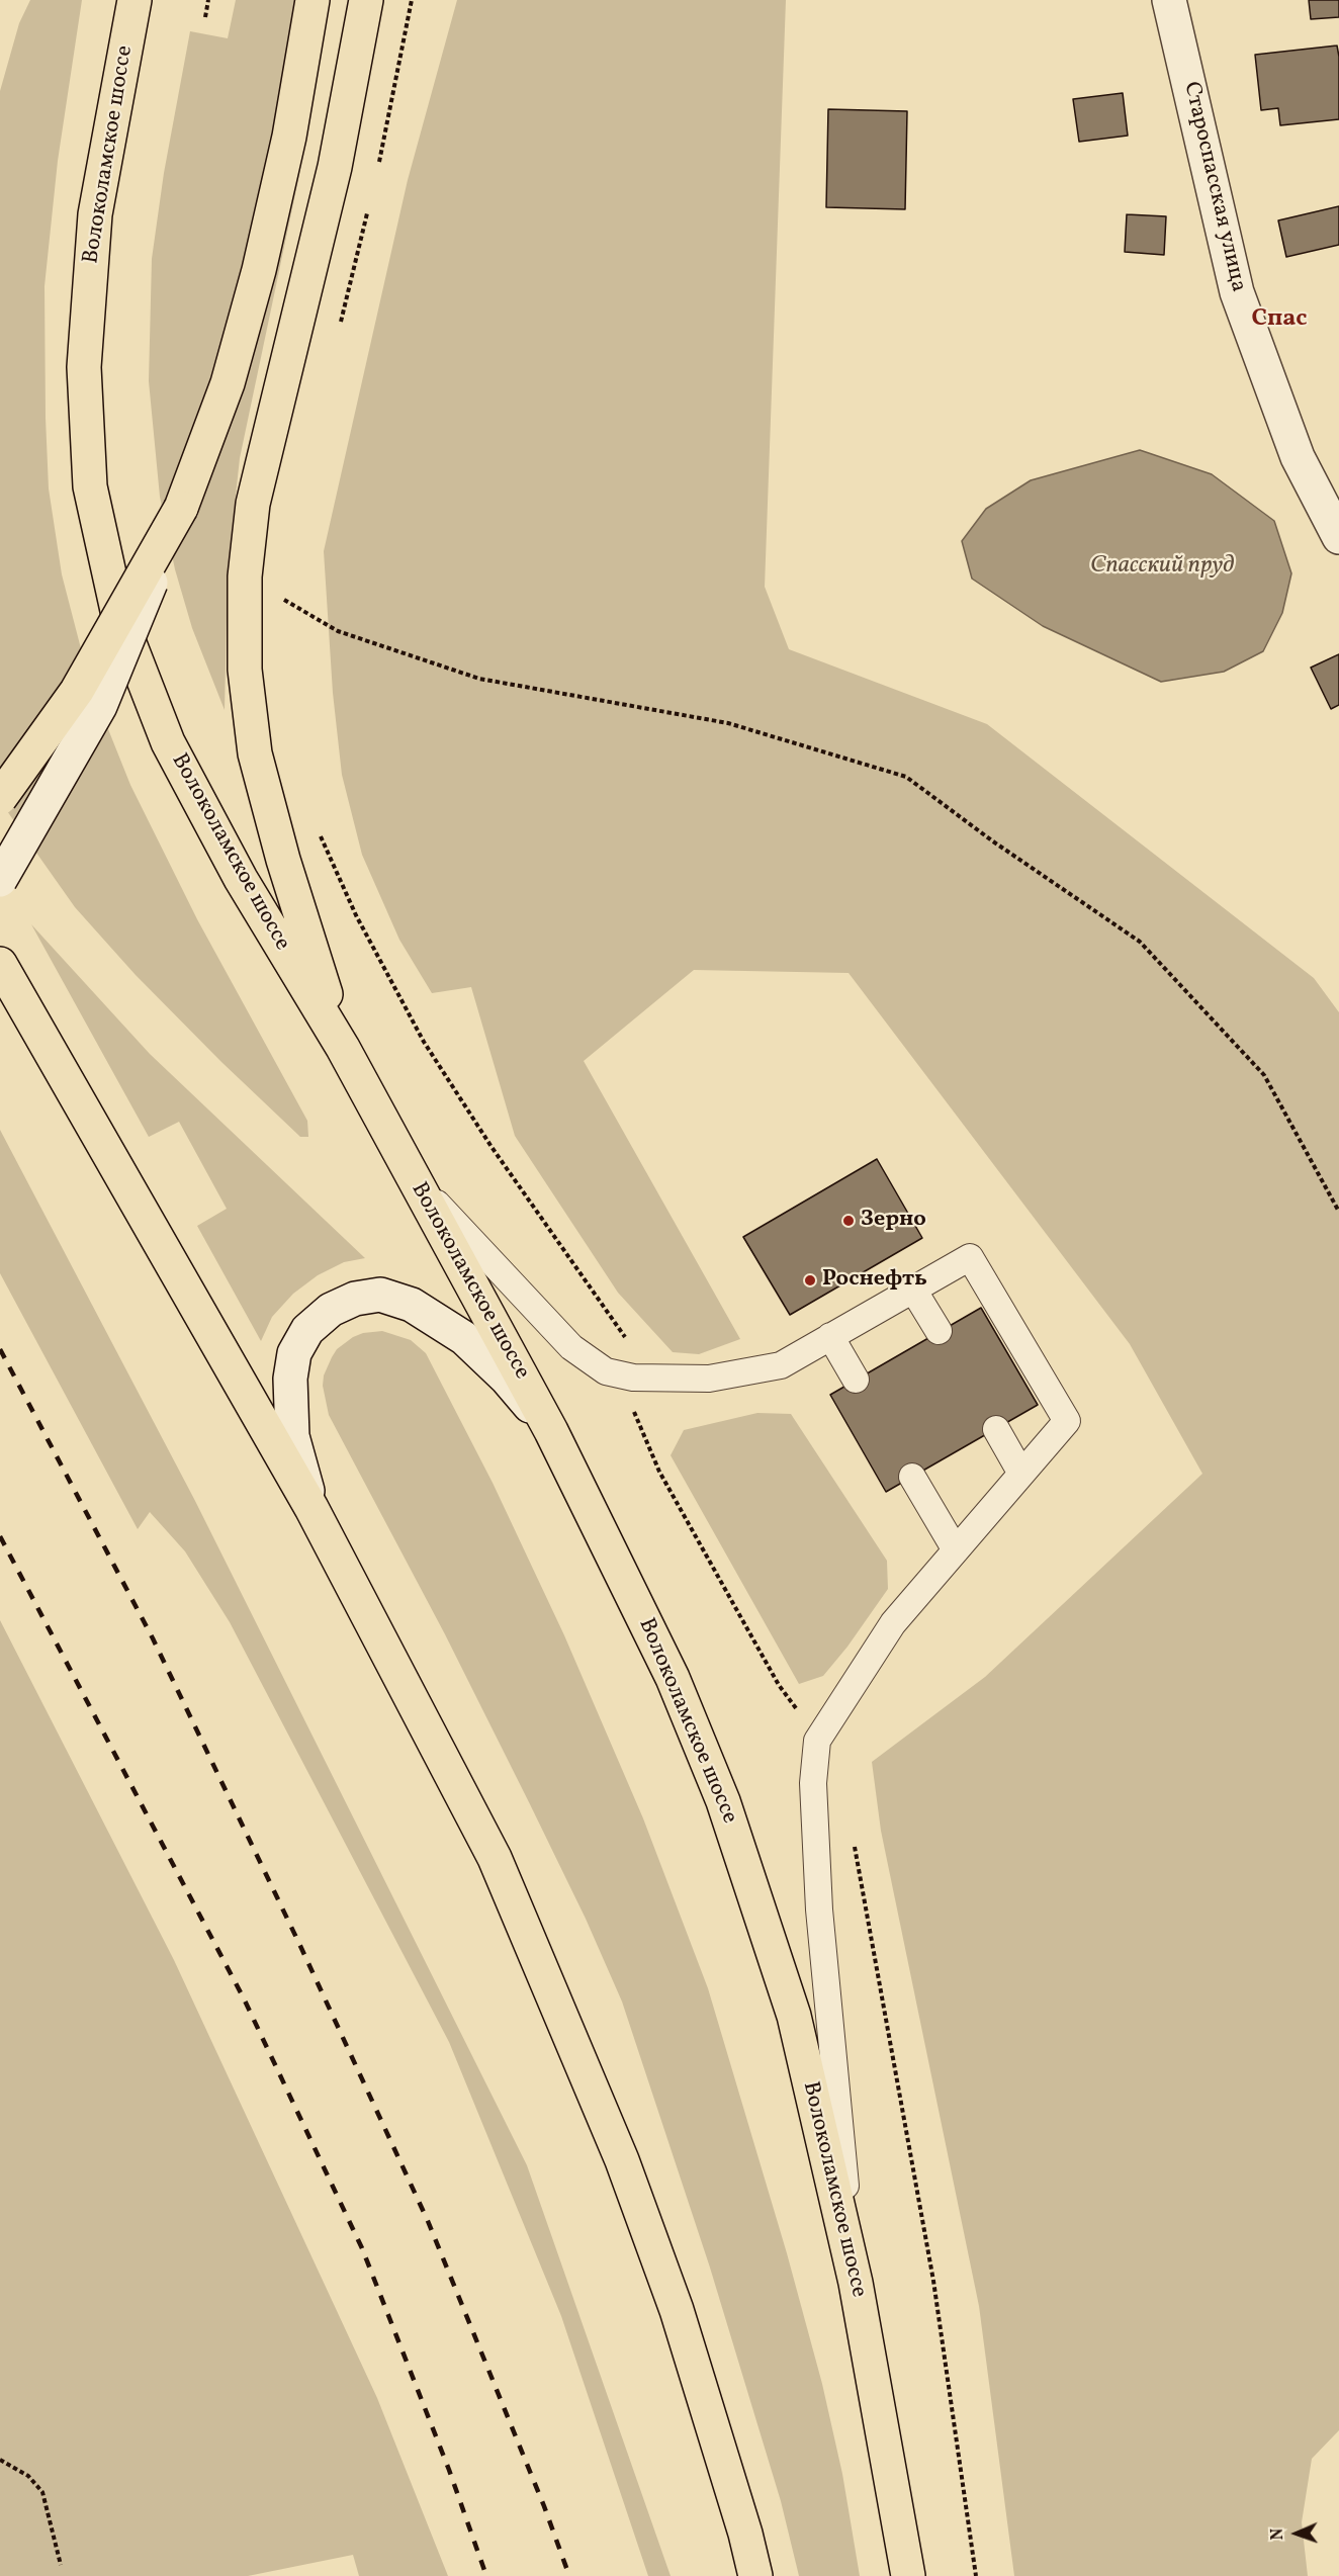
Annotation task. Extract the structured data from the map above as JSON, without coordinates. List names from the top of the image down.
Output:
{
  "streets": {
    "main road": ["Волоколамское шоссе", "Староспасская улица"]
  },
  "districts": ["Спас"],
  "water": ["Спасский пруд"],
  "places": ["Зерно", "Роснефть"],
  "north": "left"
}
